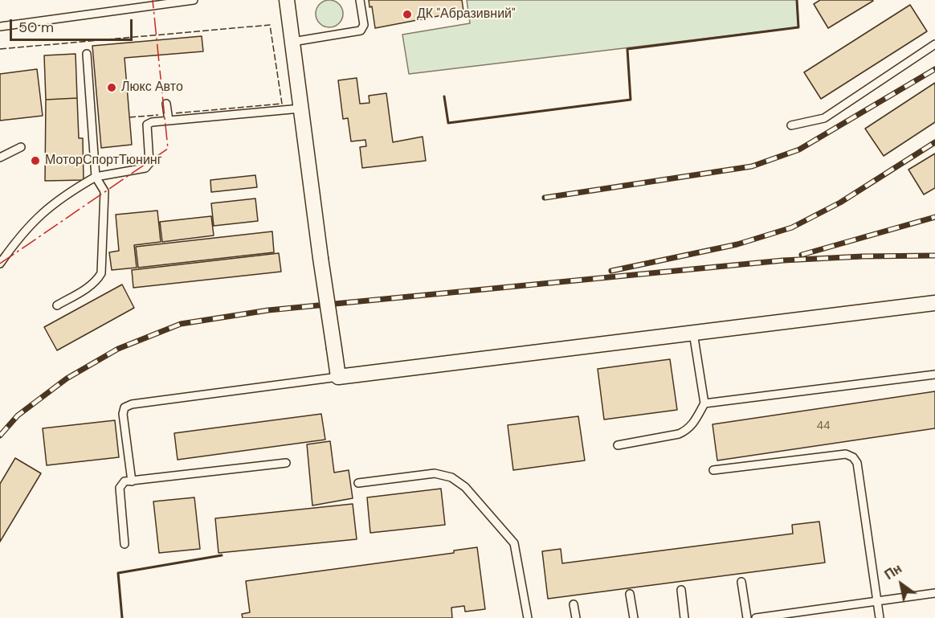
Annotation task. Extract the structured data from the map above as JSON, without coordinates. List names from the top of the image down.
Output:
{
  "places": ["ДК \"Абразивний\"", "Люкс Авто", "МоторСпортТюнинг"],
  "house_numbers": ["44"],
  "scale_bar": "50 m",
  "north": "top left"
}
